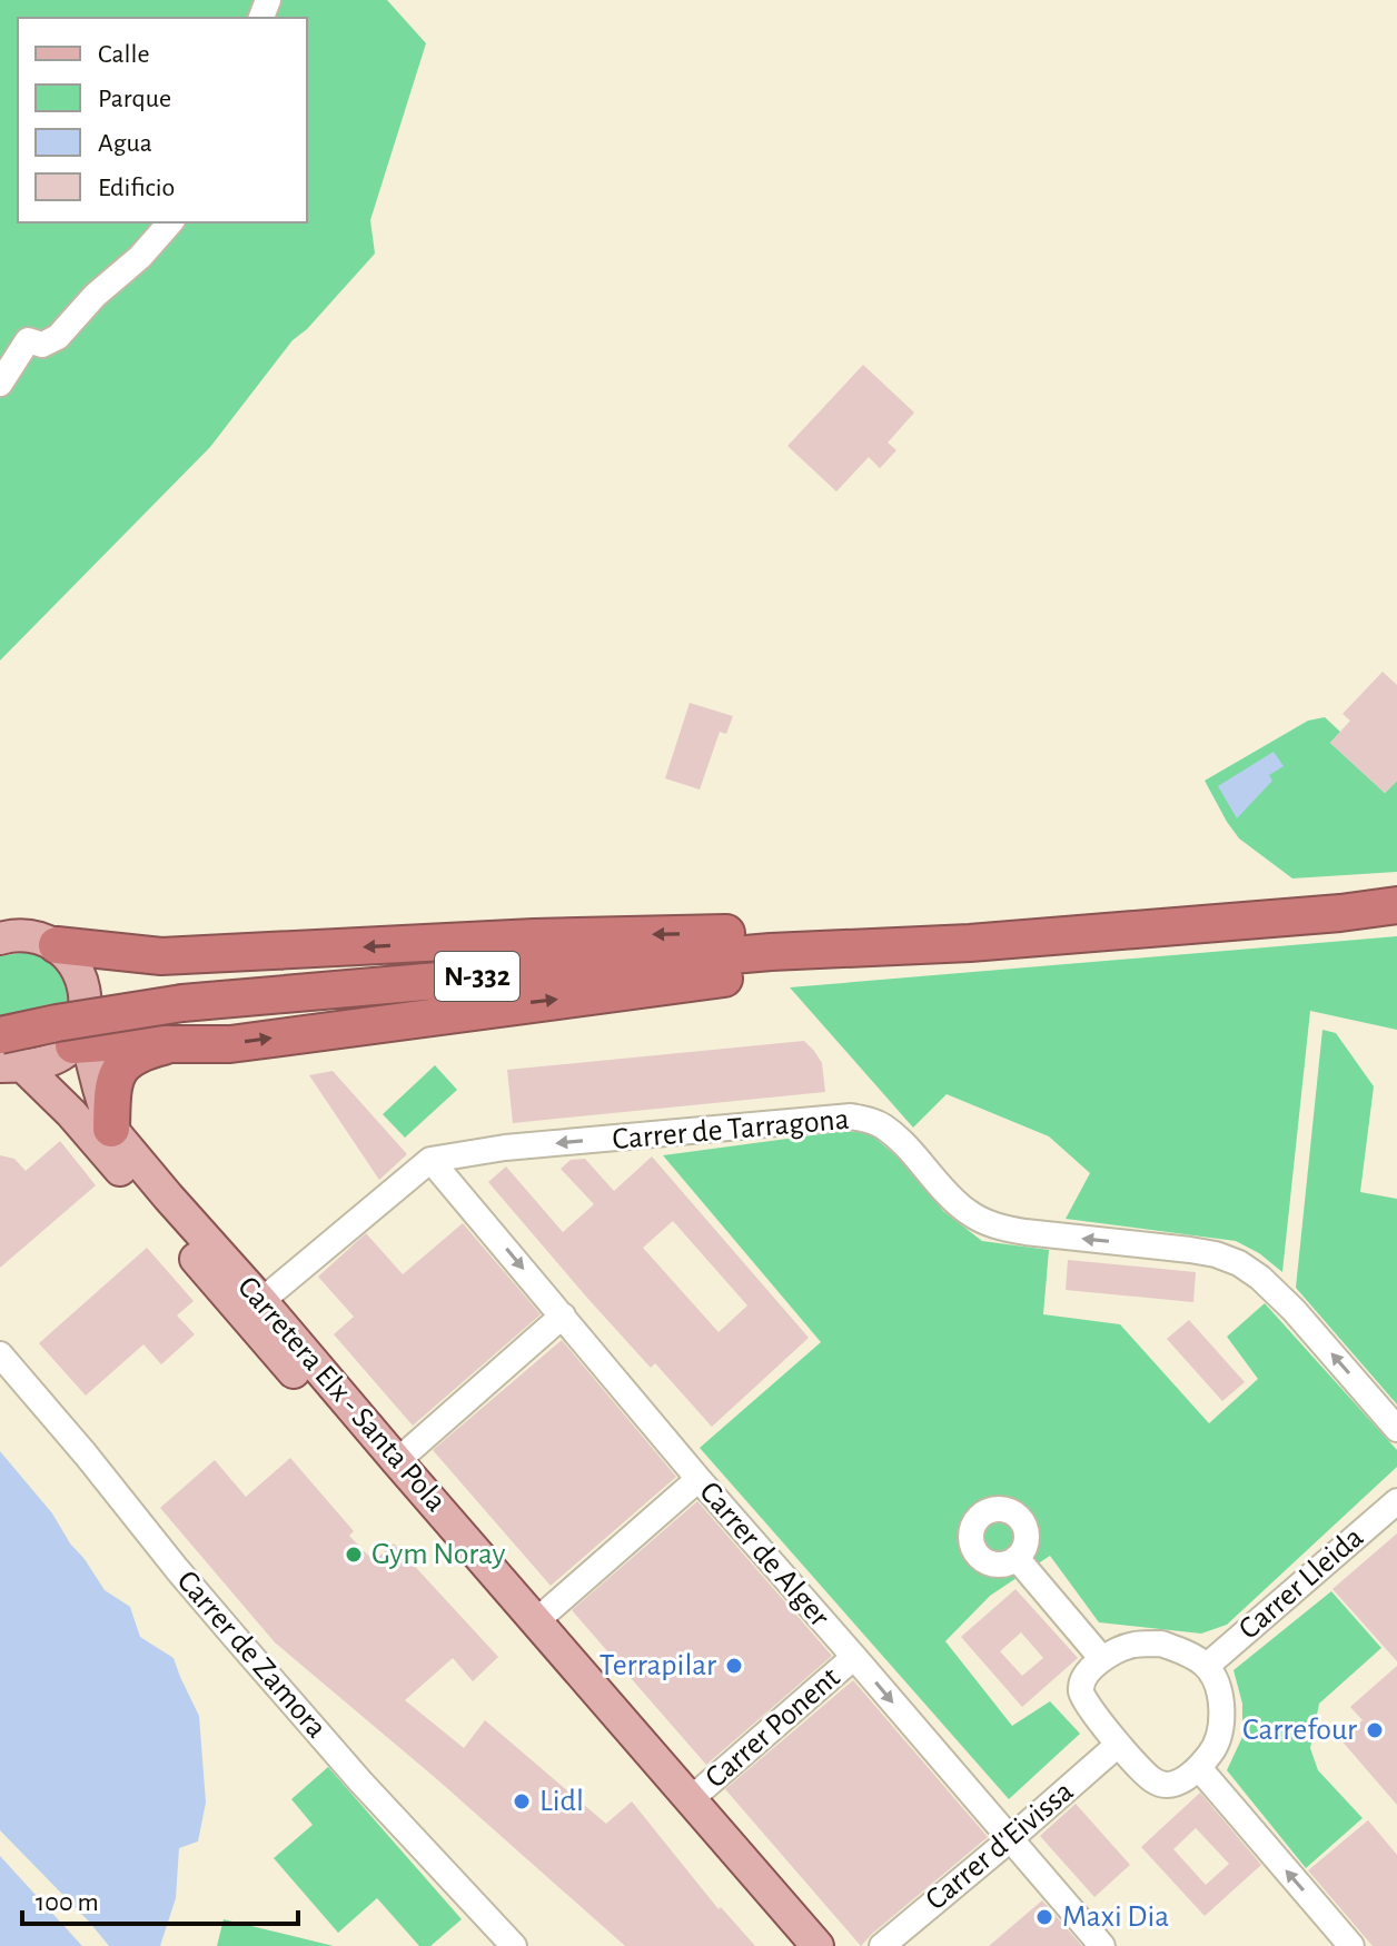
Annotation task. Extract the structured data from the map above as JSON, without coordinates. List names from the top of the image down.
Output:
{
  "streets": {
    "highway": ["N-332"],
    "main road": ["Carretera Elx - Santa Pola"],
    "street": [
      "Carrer de Tarragona",
      "Carrer de Alger",
      "Carrer Lleida",
      "Carrer de Zamora",
      "Carrer Ponent",
      "Carrer d'Eivissa"
    ]
  },
  "crossings": [
    ["Carrer de Tarragona", "Carrer de Alger"],
    ["Carretera Elx - Santa Pola", "Carrer Ponent"],
    ["Carrer de Alger", "Carrer Ponent"],
    ["Carrer de Alger", "Carrer d'Eivissa"],
    ["Carrer Lleida", "Carrer d'Eivissa"]
  ],
  "one_way": ["Carrer de Tarragona"],
  "places": [
    "Gym Noray",
    "Terrapilar",
    "Carrefour",
    "Lidl",
    "Maxi Dia"
  ],
  "legend": [
    "Calle",
    "Parque",
    "Agua",
    "Edificio"
  ],
  "scale_bar": "100 m"
}
